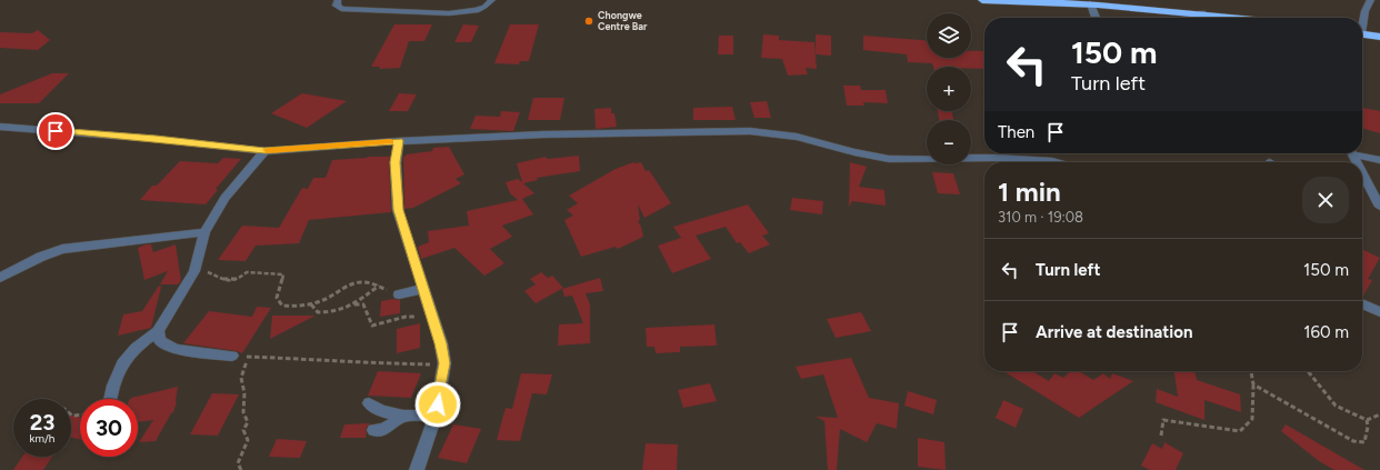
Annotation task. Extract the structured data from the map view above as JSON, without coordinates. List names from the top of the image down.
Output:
{
  "places": ["Chongwe Centre Bar"],
  "page": {
    "map_buttons": ["+", "−"],
    "turn": ["150 m", "Turn left"],
    "then": "Then",
    "heading": ["1 min", "310 m · 19:08"],
    "list": [
      {
        "name": "Turn left",
        "value": "150 m"
      },
      {
        "name": "Arrive at destination",
        "value": "160 m"
      }
    ],
    "speed": "23 km/h",
    "limit": "30"
  }
}
